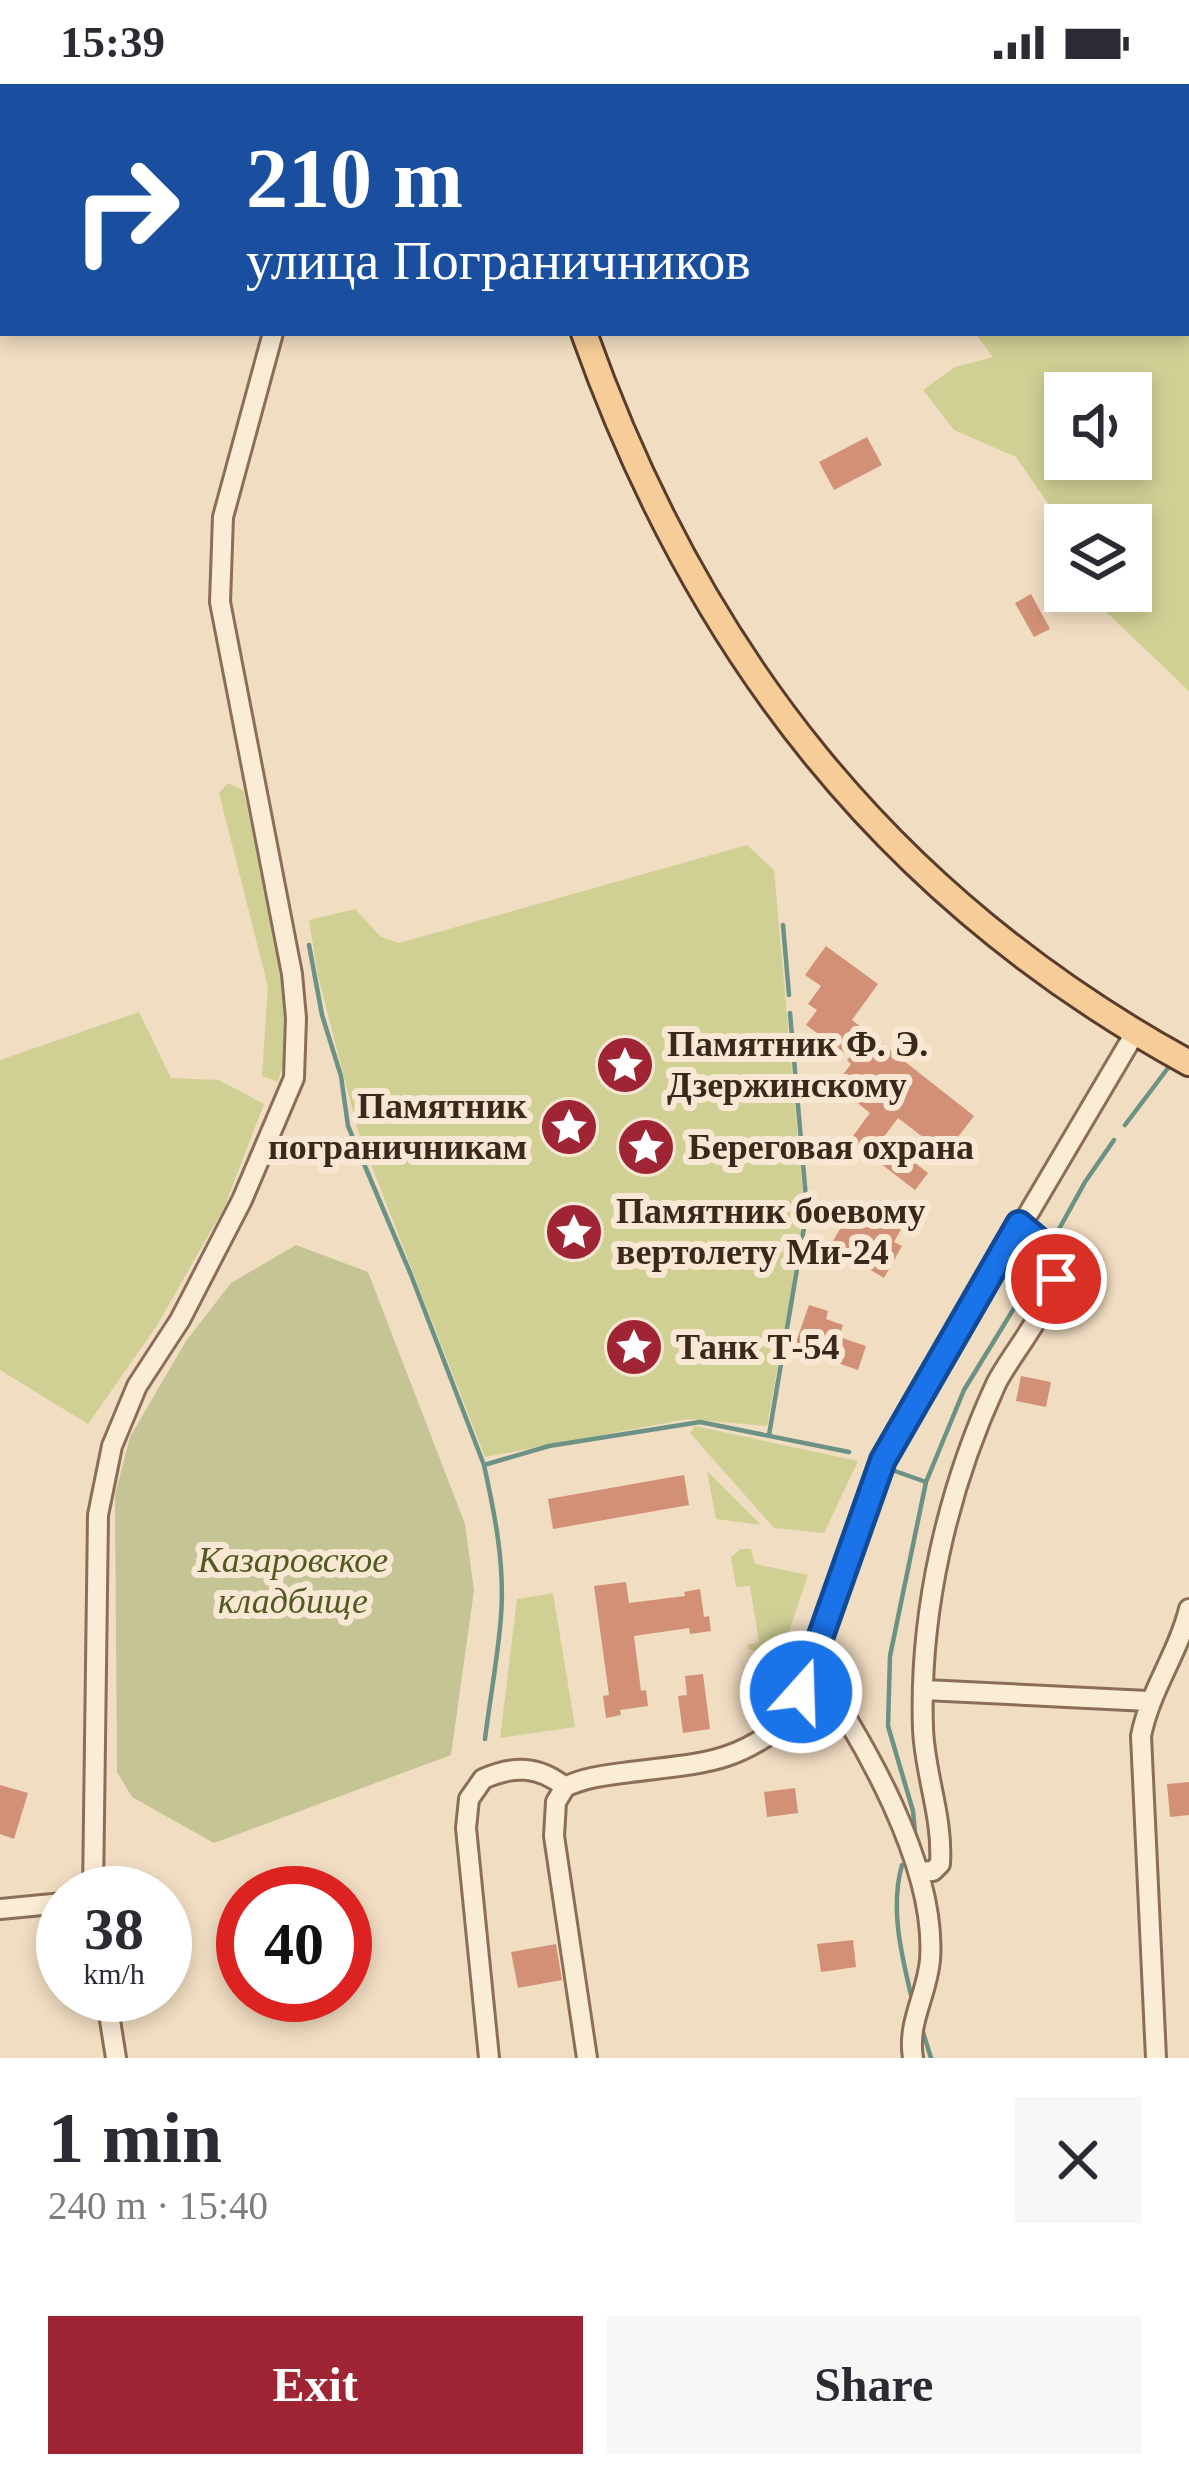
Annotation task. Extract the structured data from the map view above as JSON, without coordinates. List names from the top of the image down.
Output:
{
  "parks": ["Казаровское кладбище"],
  "places": {
    "place": [
      "Памятник Ф. Э. Дзержинскому",
      "Памятник пограничникам",
      "Береговая охрана",
      "Памятник боевому вертолету Ми-24",
      "Танк Т-54"
    ]
  },
  "page": {
    "status": "15:39",
    "turn": ["210 m", "улица Пограничников"],
    "speed": "38 km/h",
    "limit": "40",
    "heading": ["1 min", "240 m · 15:40"],
    "buttons": ["Exit", "Share"]
  }
}
